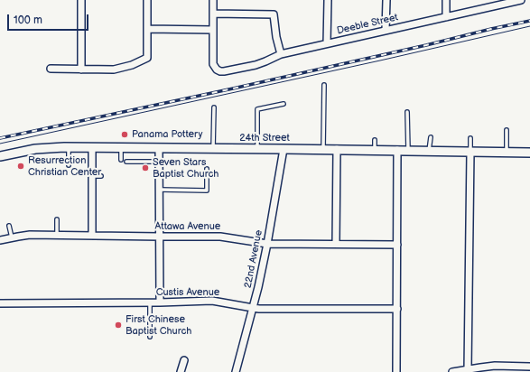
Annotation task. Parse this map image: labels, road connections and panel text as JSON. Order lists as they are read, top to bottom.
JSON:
{
  "streets": {
    "street": [
      "Deeble Street",
      "24th Street",
      "Attawa Avenue",
      "22nd Avenue",
      "Custis Avenue"
    ]
  },
  "crossings": [
    ["24th Street", "22nd Avenue"],
    ["Attawa Avenue", "22nd Avenue"],
    ["22nd Avenue", "Custis Avenue"]
  ],
  "places": [
    "Panama Pottery",
    "Resurrection Christian Center",
    "Seven Stars Baptist Church",
    "First Chinese Baptist Church"
  ],
  "scale_bar": "100 m"
}
